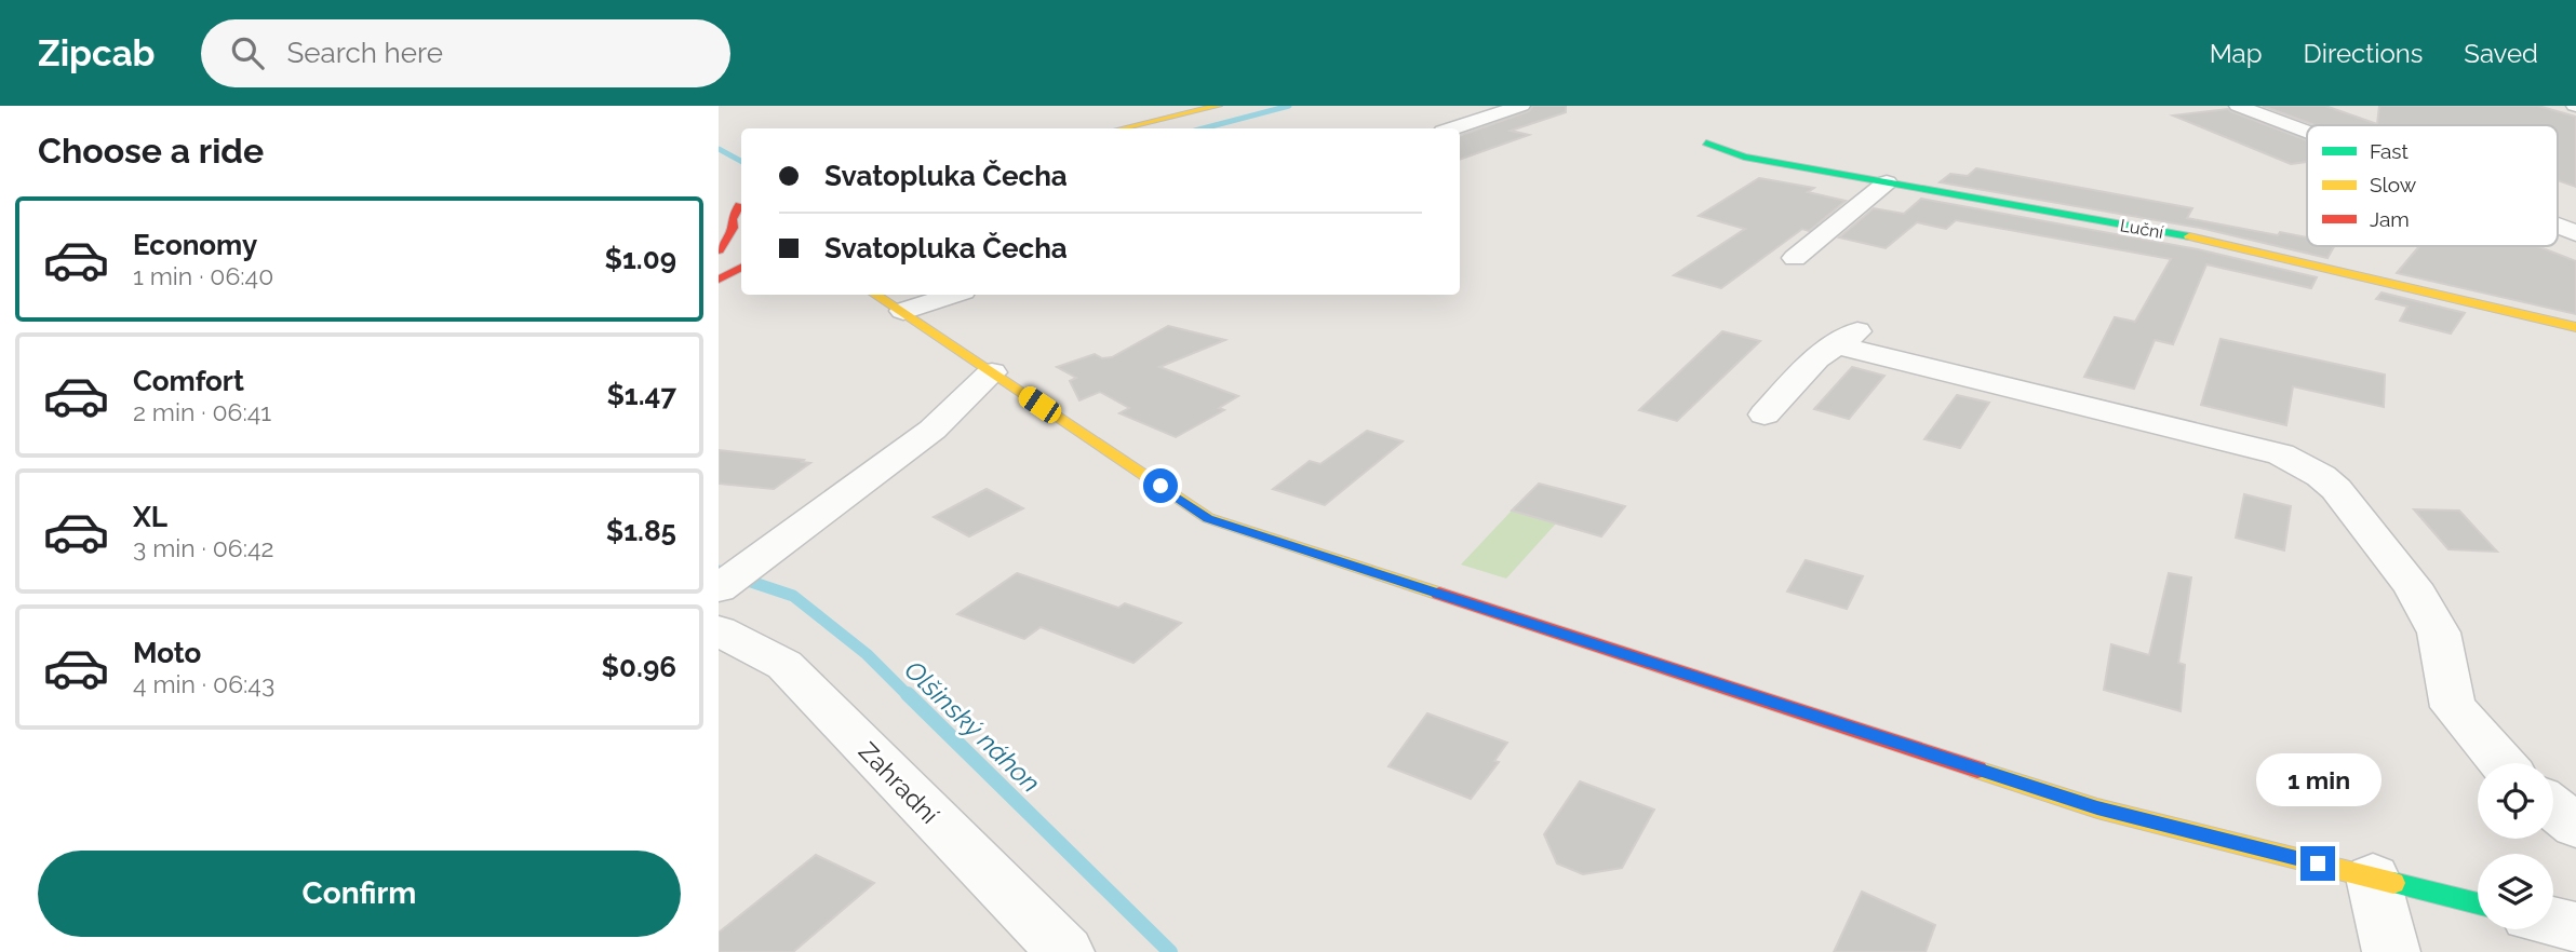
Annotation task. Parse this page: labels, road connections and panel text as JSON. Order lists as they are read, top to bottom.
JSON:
{
  "streets": {
    "street": ["Luční", "Zahradní"]
  },
  "water": ["Olšinský náhon"],
  "legend": ["Fast", "Slow", "Jam"],
  "page": {
    "header": "Zipcab",
    "search": "Search here",
    "nav": ["Map", "Directions", "Saved"],
    "heading": "Choose a ride",
    "banner": ["Svatopluka Čecha", "Svatopluka Čecha"],
    "list": [
      {
        "name": "Economy",
        "note": "1 min · 06:40",
        "value": "$1.09"
      },
      {
        "name": "Comfort",
        "note": "2 min · 06:41",
        "value": "$1.47"
      },
      {
        "name": "XL",
        "note": "3 min · 06:42",
        "value": "$1.85"
      },
      {
        "name": "Moto",
        "note": "4 min · 06:43",
        "value": "$0.96"
      }
    ],
    "bubble": "1 min",
    "buttons": "Confirm"
  }
}
